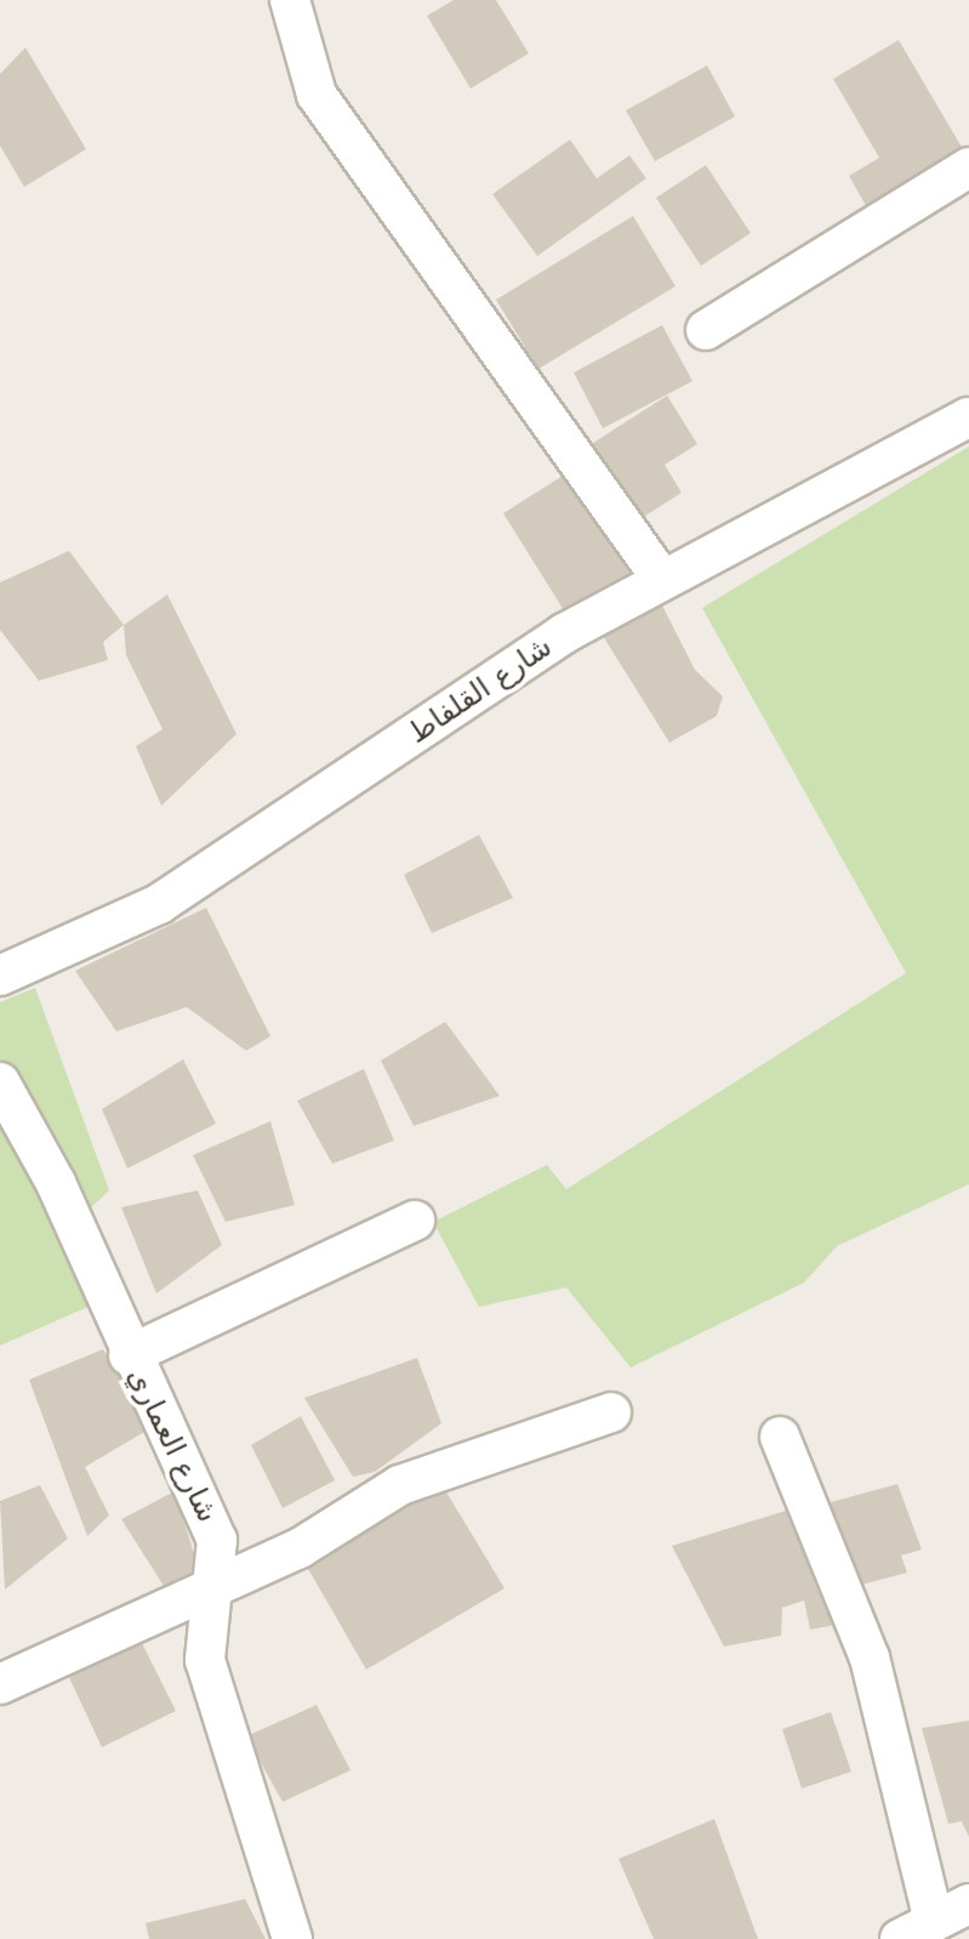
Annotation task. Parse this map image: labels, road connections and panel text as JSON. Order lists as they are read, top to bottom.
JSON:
{
  "streets": {
    "street": ["شارع القلفاط", "شارع العماري"]
  }
}
